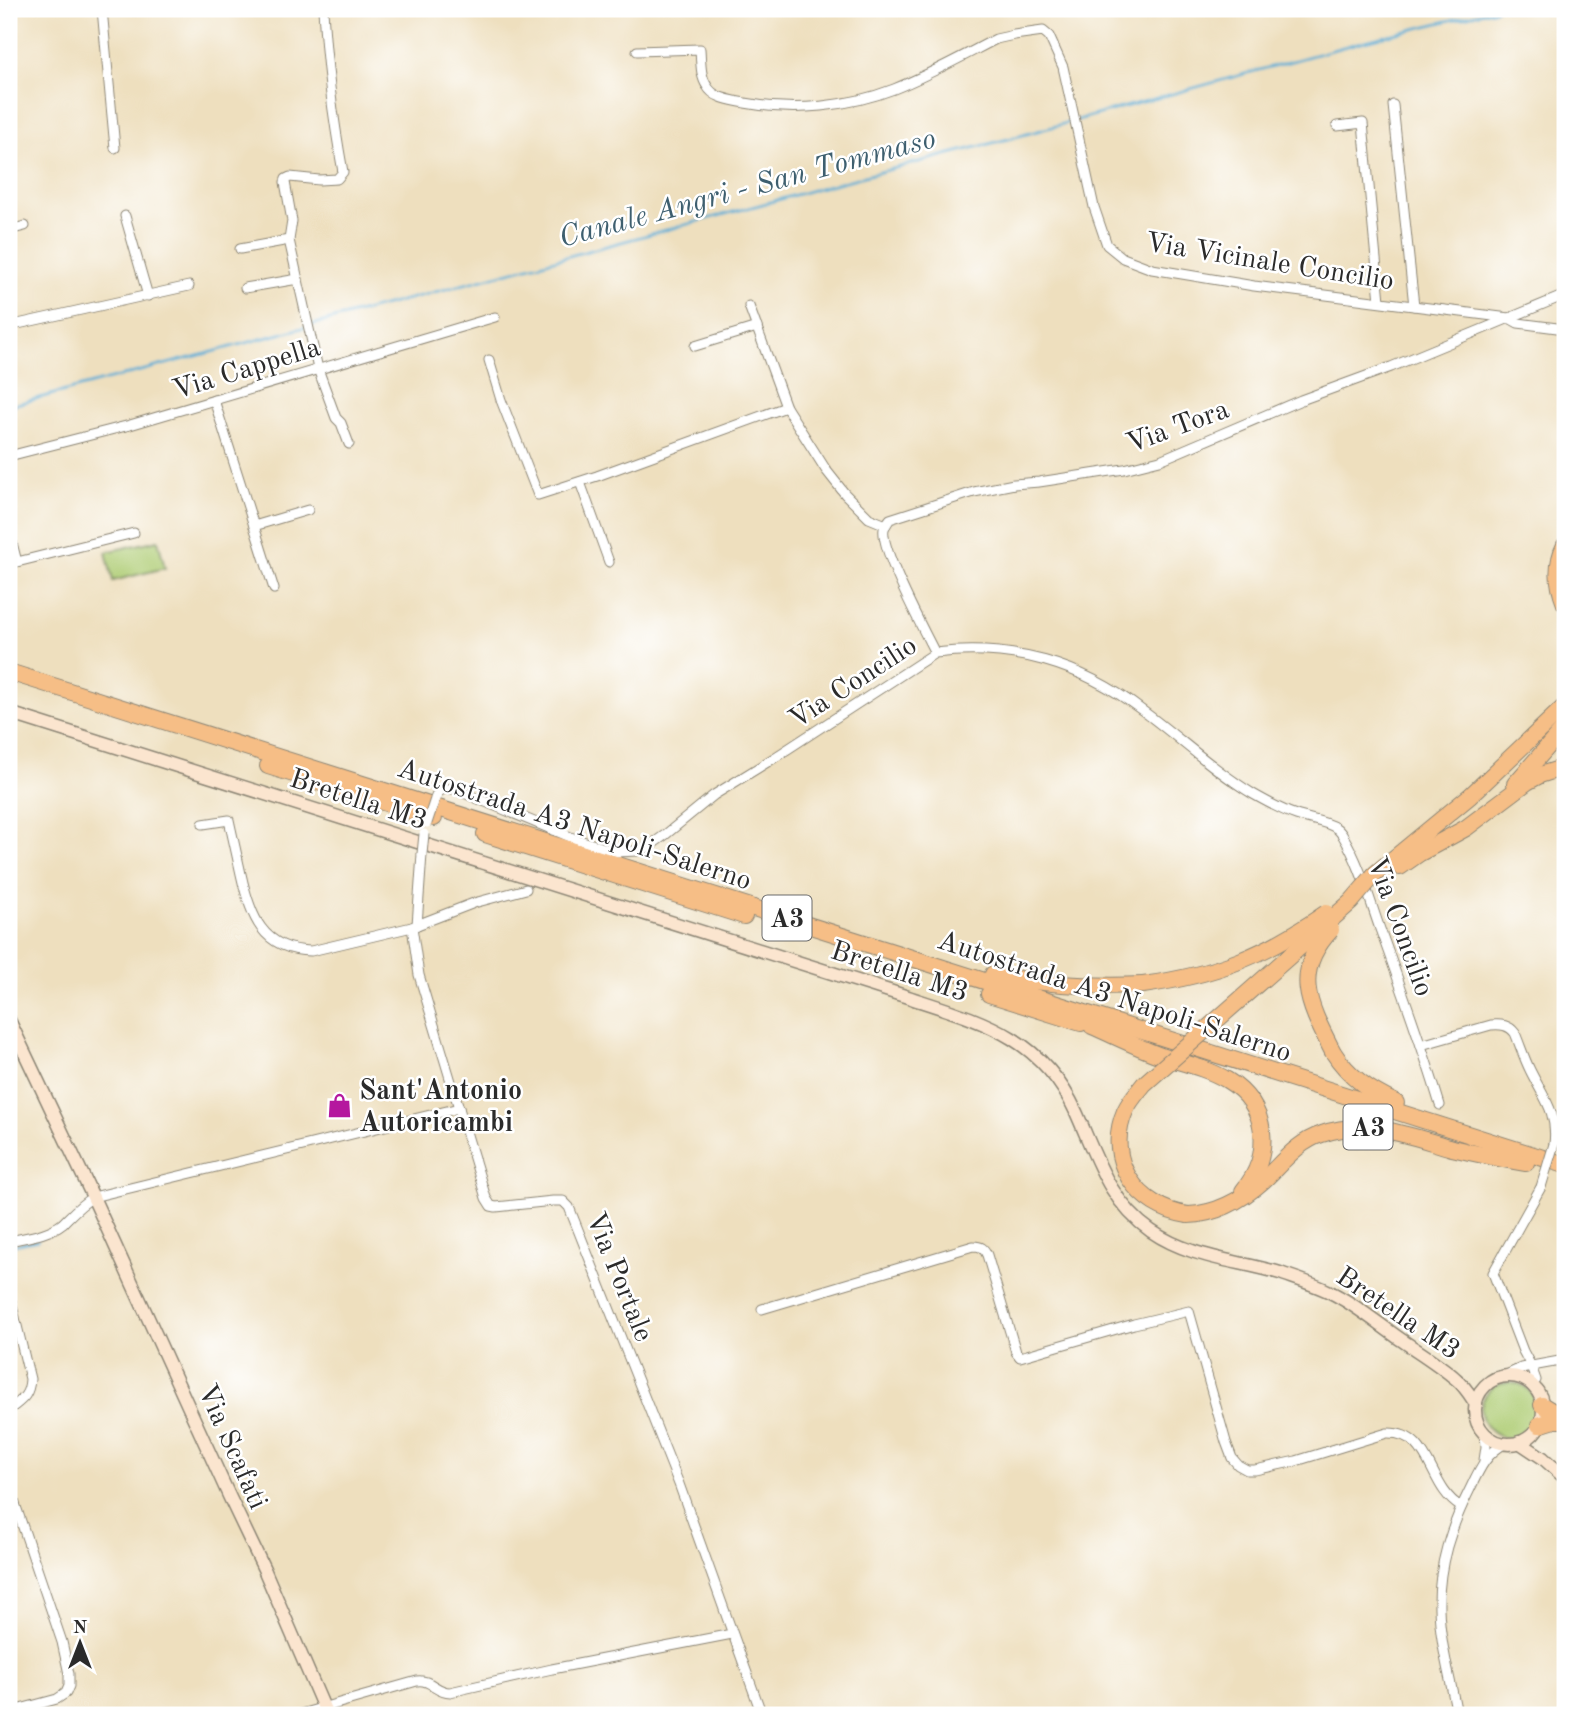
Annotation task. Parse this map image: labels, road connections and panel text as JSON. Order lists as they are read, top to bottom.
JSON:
{
  "streets": {
    "highway": ["Autostrada A3 Napoli-Salerno", "A3"],
    "street": [
      "Via Vicinale Concilio",
      "Via Cappella",
      "Via Tora",
      "Via Concilio",
      "Bretella M3",
      "Via Portale",
      "Via Scafati"
    ]
  },
  "crossings": [
    ["Via Vicinale Concilio", "Via Tora"],
    ["Via Concilio", "Via Portale"],
    ["Autostrada A3 Napoli-Salerno", "A3"]
  ],
  "water": ["Canale Angri - San Tommaso"],
  "places": {
    "shop": ["Sant'Antonio Autoricambi"]
  },
  "north": "top"
}
